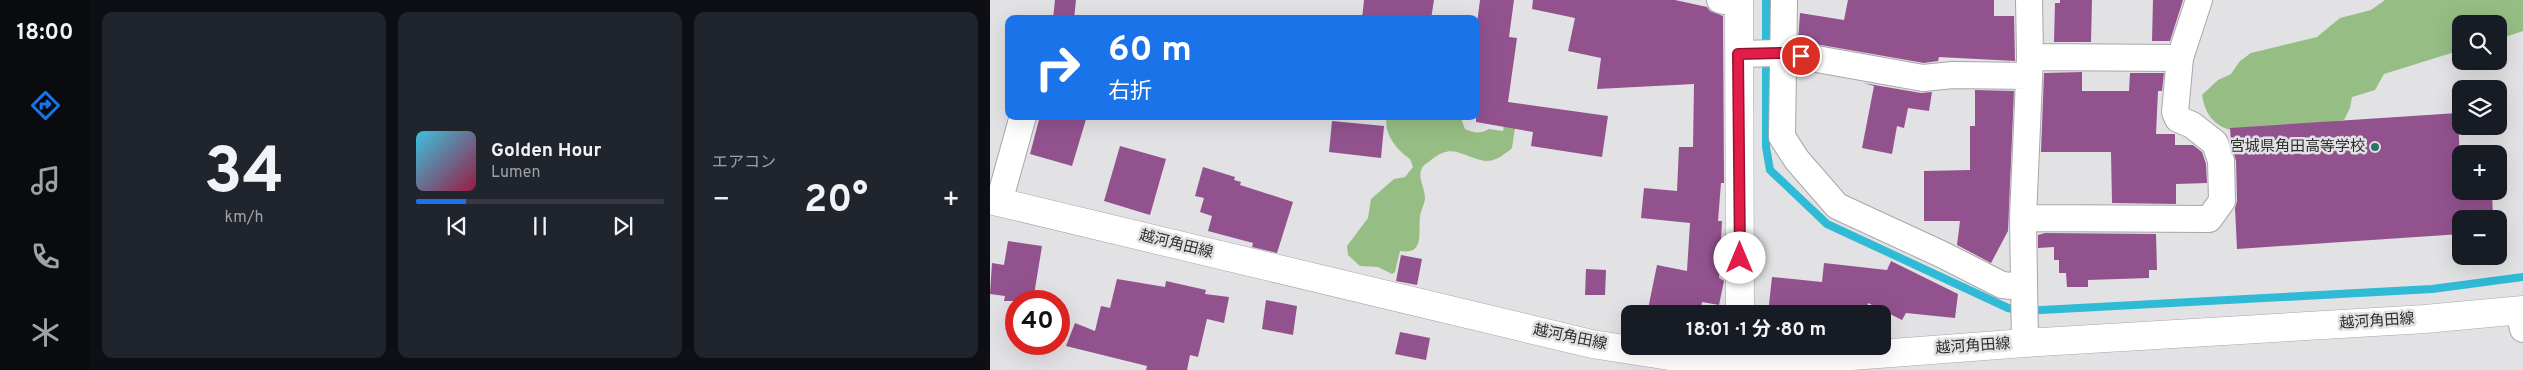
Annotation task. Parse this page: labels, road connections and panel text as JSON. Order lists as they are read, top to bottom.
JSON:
{
  "streets": {
    "main road": ["越河角田線"]
  },
  "places": ["宮城県角田高等学校"],
  "page": {
    "tabs": "18:00",
    "tile": [
      ["34", "km/h"],
      "エアコン"
    ],
    "map_buttons": ["+", "−"],
    "turn": ["60 m", "右折"],
    "song": ["Golden Hour", "Lumen"],
    "heat": ["−", "20°", "+"],
    "limit": "40",
    "trip": "18:01 · 1 分 · 80 m"
  }
}
